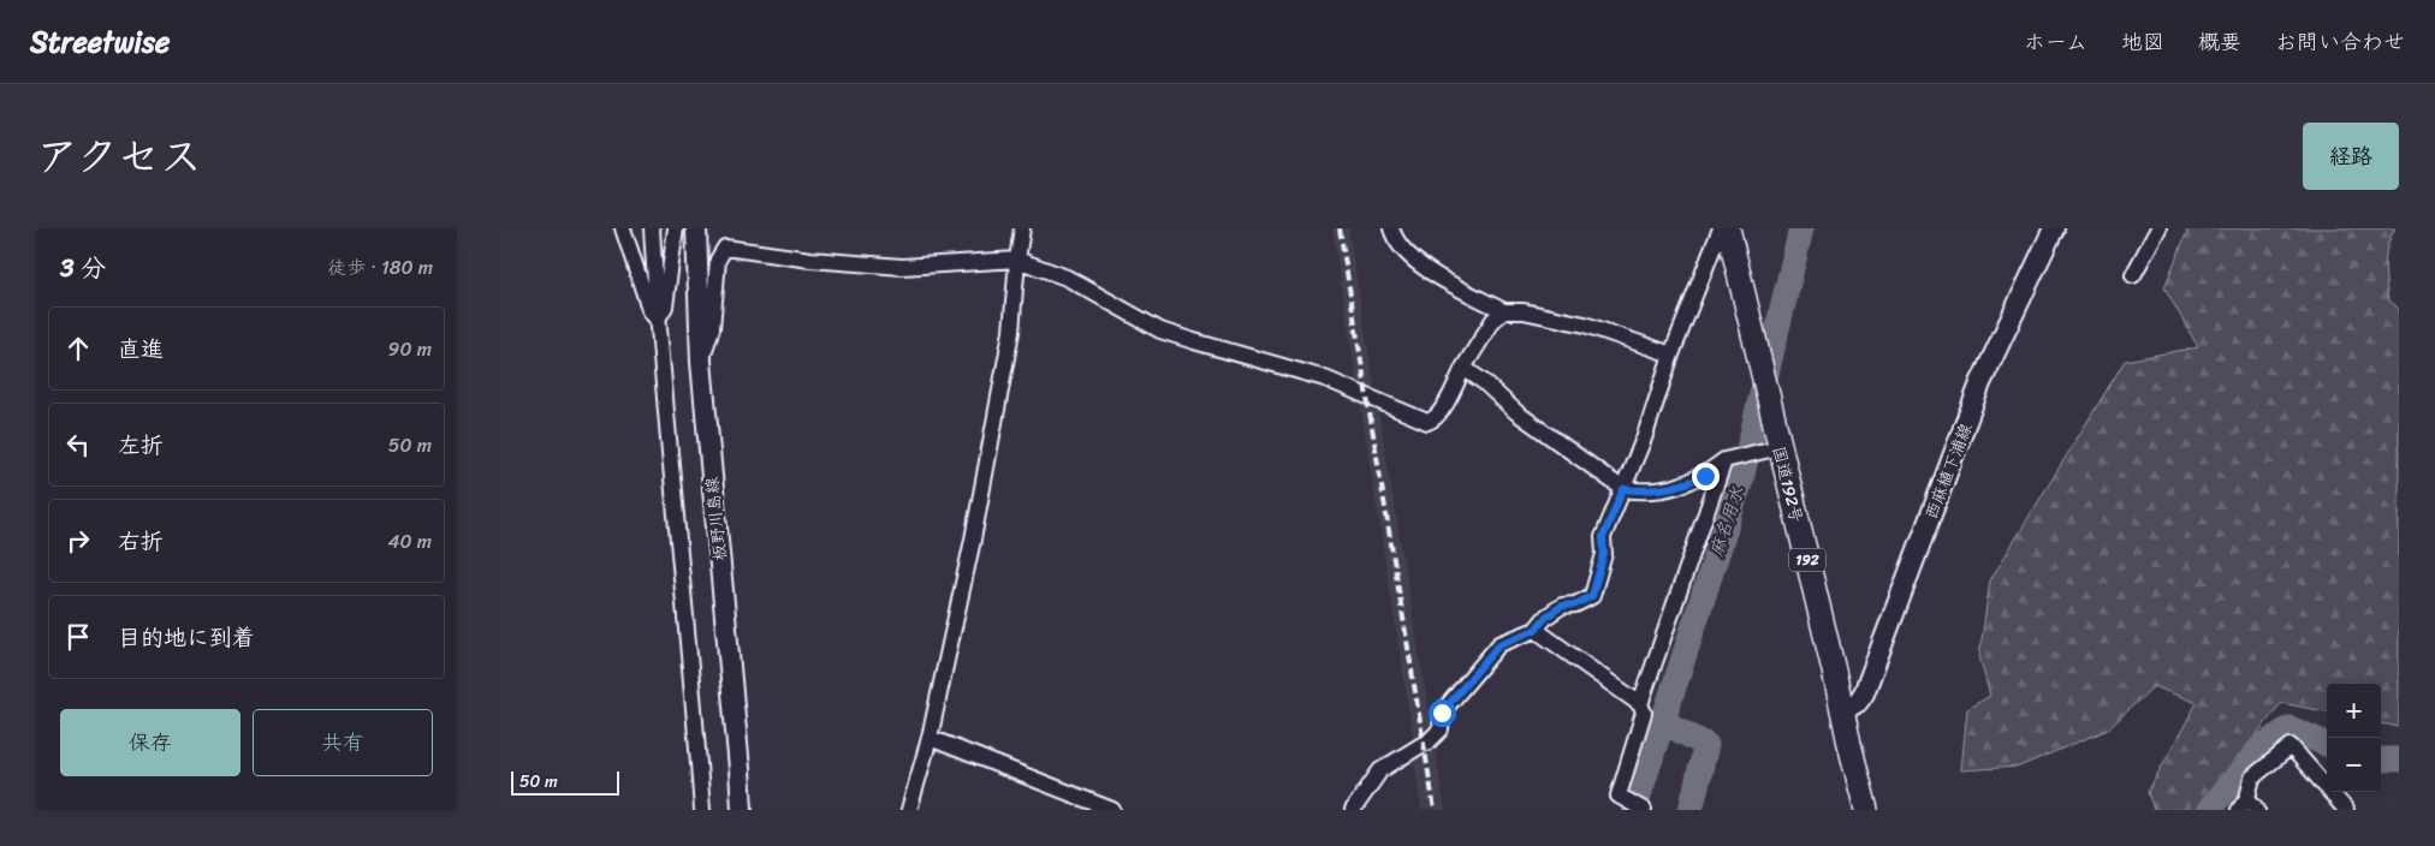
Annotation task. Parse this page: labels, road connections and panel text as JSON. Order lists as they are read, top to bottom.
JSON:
{
  "streets": {
    "highway": ["国道192号", "192"],
    "main road": ["西麻植下浦線", "板野川島線"]
  },
  "crossings": [
    ["西麻植下浦線", "国道192号"]
  ],
  "water": ["麻名用水"],
  "scale_bar": "50 m",
  "page": {
    "header": "Streetwise",
    "nav": [
      "ホーム",
      "地図",
      "概要",
      "お問い合わせ"
    ],
    "title": "アクセス",
    "buttons": [
      "経路",
      ["保存", "共有"]
    ],
    "heading": ["3 分", "徒歩 · 180 m"],
    "list": [
      ["直進", "90 m"],
      ["左折", "50 m"],
      ["右折", "40 m"],
      "目的地に到着"
    ],
    "map_buttons": ["+", "−"],
    "scale": "50 m"
  }
}
